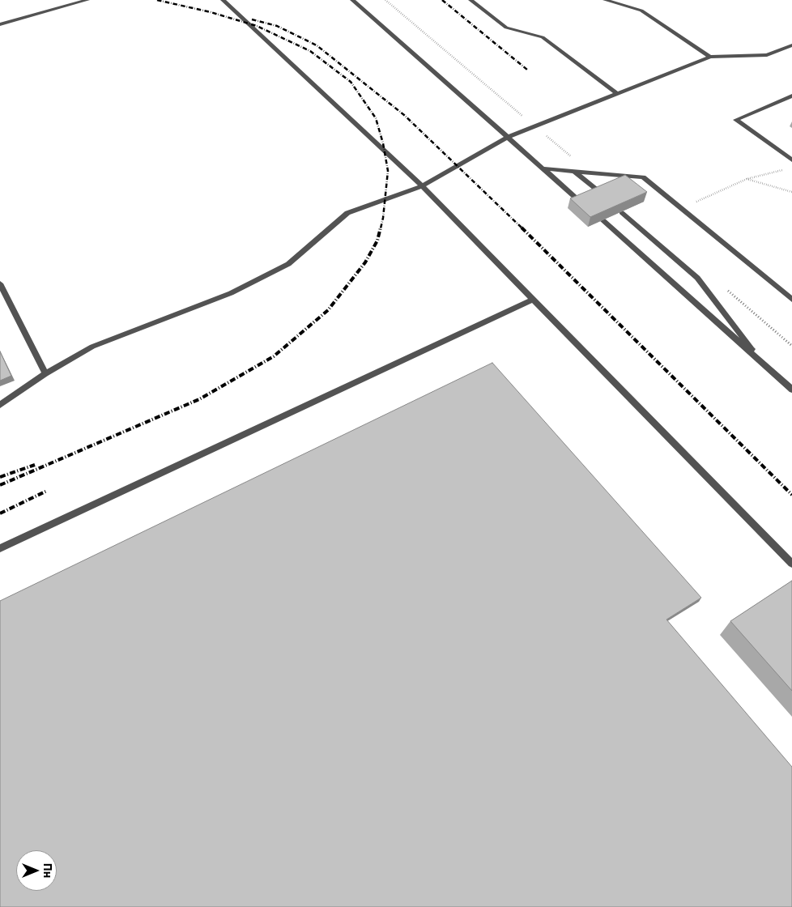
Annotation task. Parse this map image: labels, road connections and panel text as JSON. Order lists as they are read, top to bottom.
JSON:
{
  "north": "right"
}
